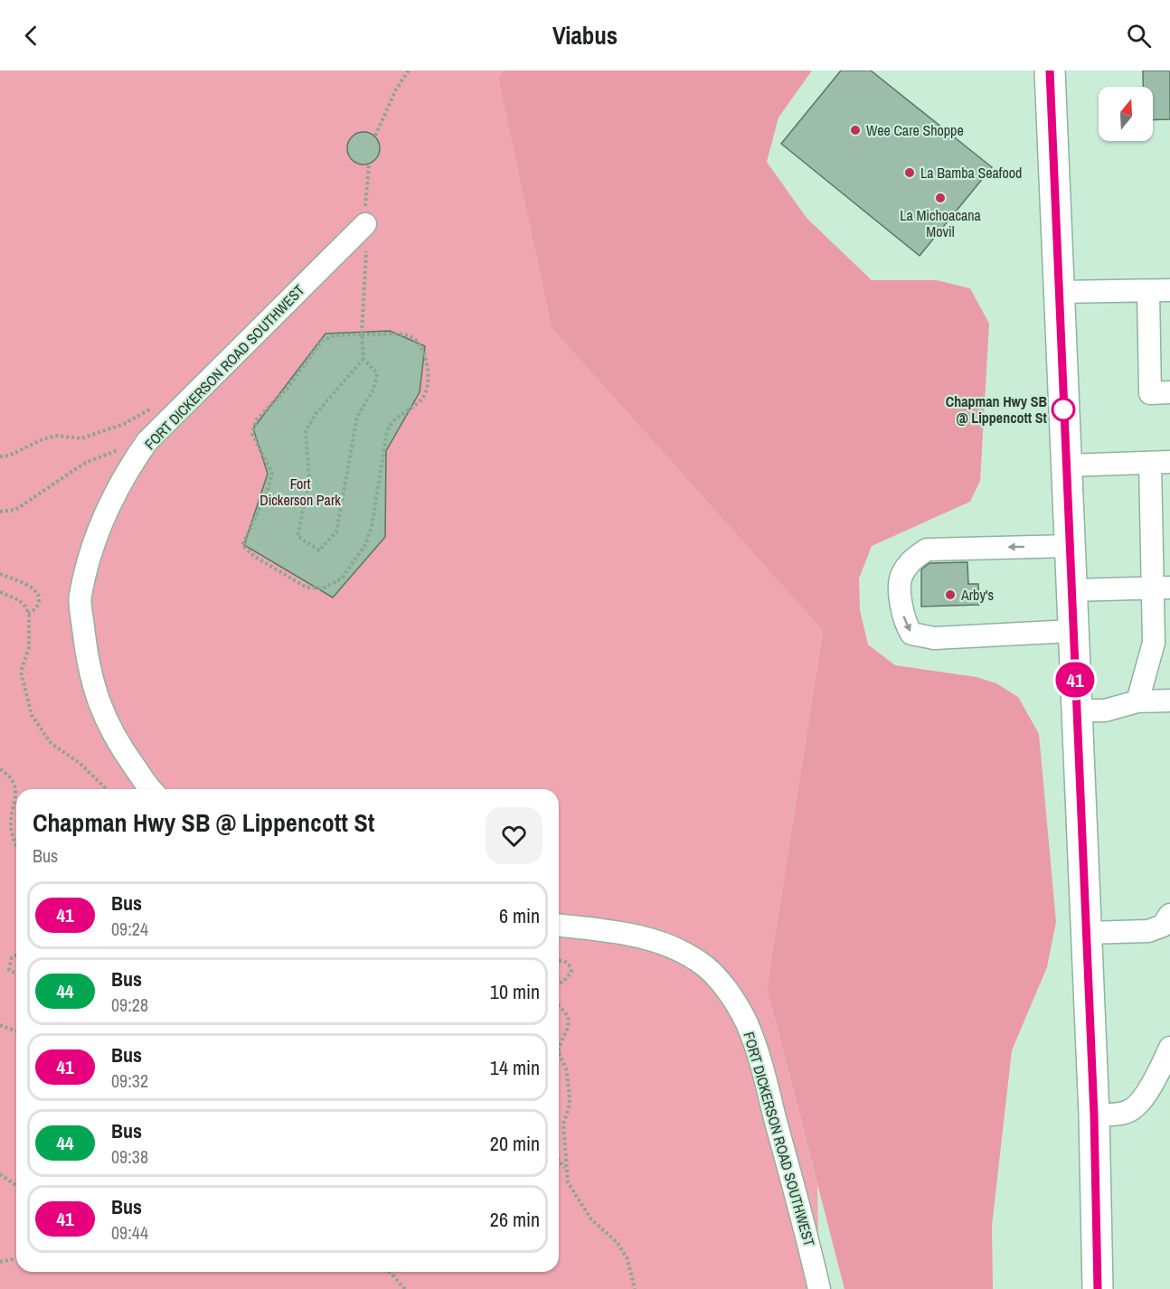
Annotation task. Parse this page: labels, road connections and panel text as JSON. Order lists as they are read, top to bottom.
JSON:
{
  "streets": {
    "street": ["FORT DICKERSON ROAD SOUTHWEST"]
  },
  "parks": ["Fort Dickerson Park"],
  "places": [
    "Wee Care Shoppe",
    "La Bamba Seafood",
    "La Michoacana Movil",
    "Chapman Hwy SB @ Lippencott St",
    "Arby's"
  ],
  "lines": ["bus line 41"],
  "north": "top",
  "page": {
    "header": "Viabus",
    "on_map": "41",
    "heading": ["Chapman Hwy SB @ Lippencott St", "Bus"],
    "list": [
      {
        "mark": "41",
        "name": "Bus",
        "note": "09:24",
        "value": "6 min"
      },
      {
        "mark": "44",
        "name": "Bus",
        "note": "09:28",
        "value": "10 min"
      },
      {
        "mark": "41",
        "name": "Bus",
        "note": "09:32",
        "value": "14 min"
      },
      {
        "mark": "44",
        "name": "Bus",
        "note": "09:38",
        "value": "20 min"
      },
      {
        "mark": "41",
        "name": "Bus",
        "note": "09:44",
        "value": "26 min"
      }
    ]
  }
}
